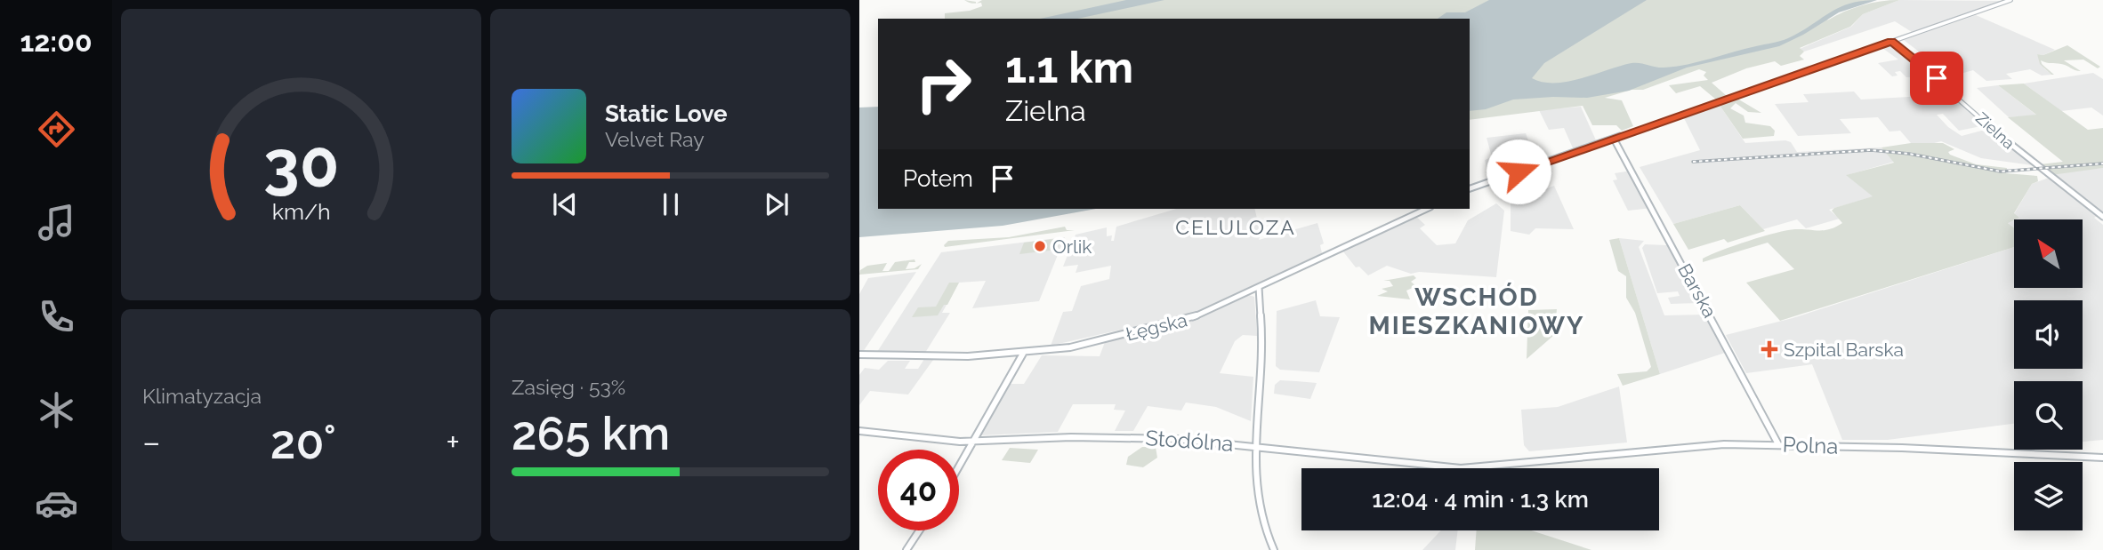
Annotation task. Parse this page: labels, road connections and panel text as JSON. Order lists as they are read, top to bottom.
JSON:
{
  "streets": {
    "street": [
      "Zielna",
      "Barska",
      "Łęgska",
      "Stodólna",
      "Polna"
    ]
  },
  "crossings": [
    ["Barska", "Polna"],
    ["Stodólna", "Polna"]
  ],
  "districts": ["CELULOZA", "WSCHÓD MIESZKANIOWY"],
  "places": {
    "other": ["Orlik"],
    "health": ["Szpital Barska"]
  },
  "north": "top left",
  "page": {
    "tabs": "12:00",
    "turn": ["1.1 km", "Zielna"],
    "song": ["Static Love", "Velvet Ray"],
    "then": "Potem",
    "tile": [
      "Klimatyzacja",
      ["Zasięg · 53%", "265 km"]
    ],
    "heat": ["−", "20°", "+"],
    "limit": "40",
    "trip": "12:04 · 4 min · 1.3 km",
    "gauge": ["30", "km/h"]
  }
}
